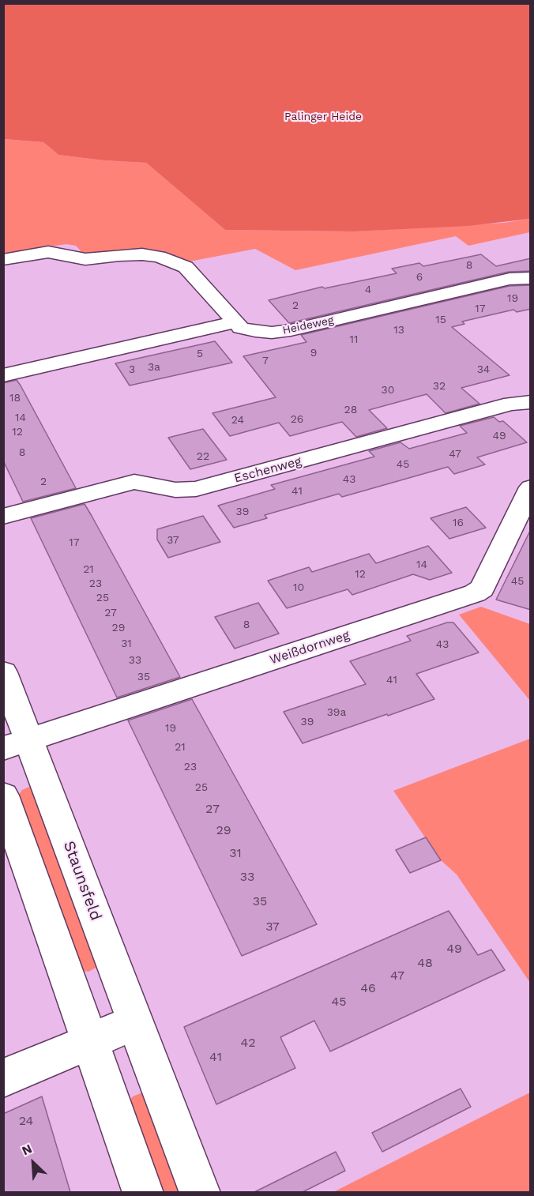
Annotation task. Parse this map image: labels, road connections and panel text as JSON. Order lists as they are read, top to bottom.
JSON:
{
  "streets": {
    "street": [
      "Heideweg",
      "Eschenweg",
      "Weißdornweg",
      "Staunsfeld"
    ]
  },
  "crossings": [
    ["Weißdornweg", "Staunsfeld"]
  ],
  "parks": ["Palinger Heide"],
  "house_numbers": [
    "8",
    "6",
    "4",
    "19",
    "2",
    "17",
    "15",
    "13",
    "11",
    "9",
    "5",
    "7",
    "3a",
    "3",
    "34",
    "32",
    "30",
    "18",
    "28",
    "14",
    "26",
    "24",
    "12",
    "49",
    "8",
    "47",
    "22",
    "45",
    "43",
    "2",
    "41",
    "39",
    "16",
    "37",
    "17",
    "14",
    "21",
    "12",
    "45",
    "23",
    "10",
    "25",
    "27",
    "8",
    "29",
    "31",
    "43",
    "33",
    "35",
    "41",
    "39a",
    "39",
    "19",
    "21",
    "23",
    "25",
    "27",
    "29",
    "31",
    "33",
    "35",
    "37",
    "49",
    "48",
    "47",
    "46",
    "45",
    "42",
    "41",
    "24"
  ],
  "north": "top left"
}
